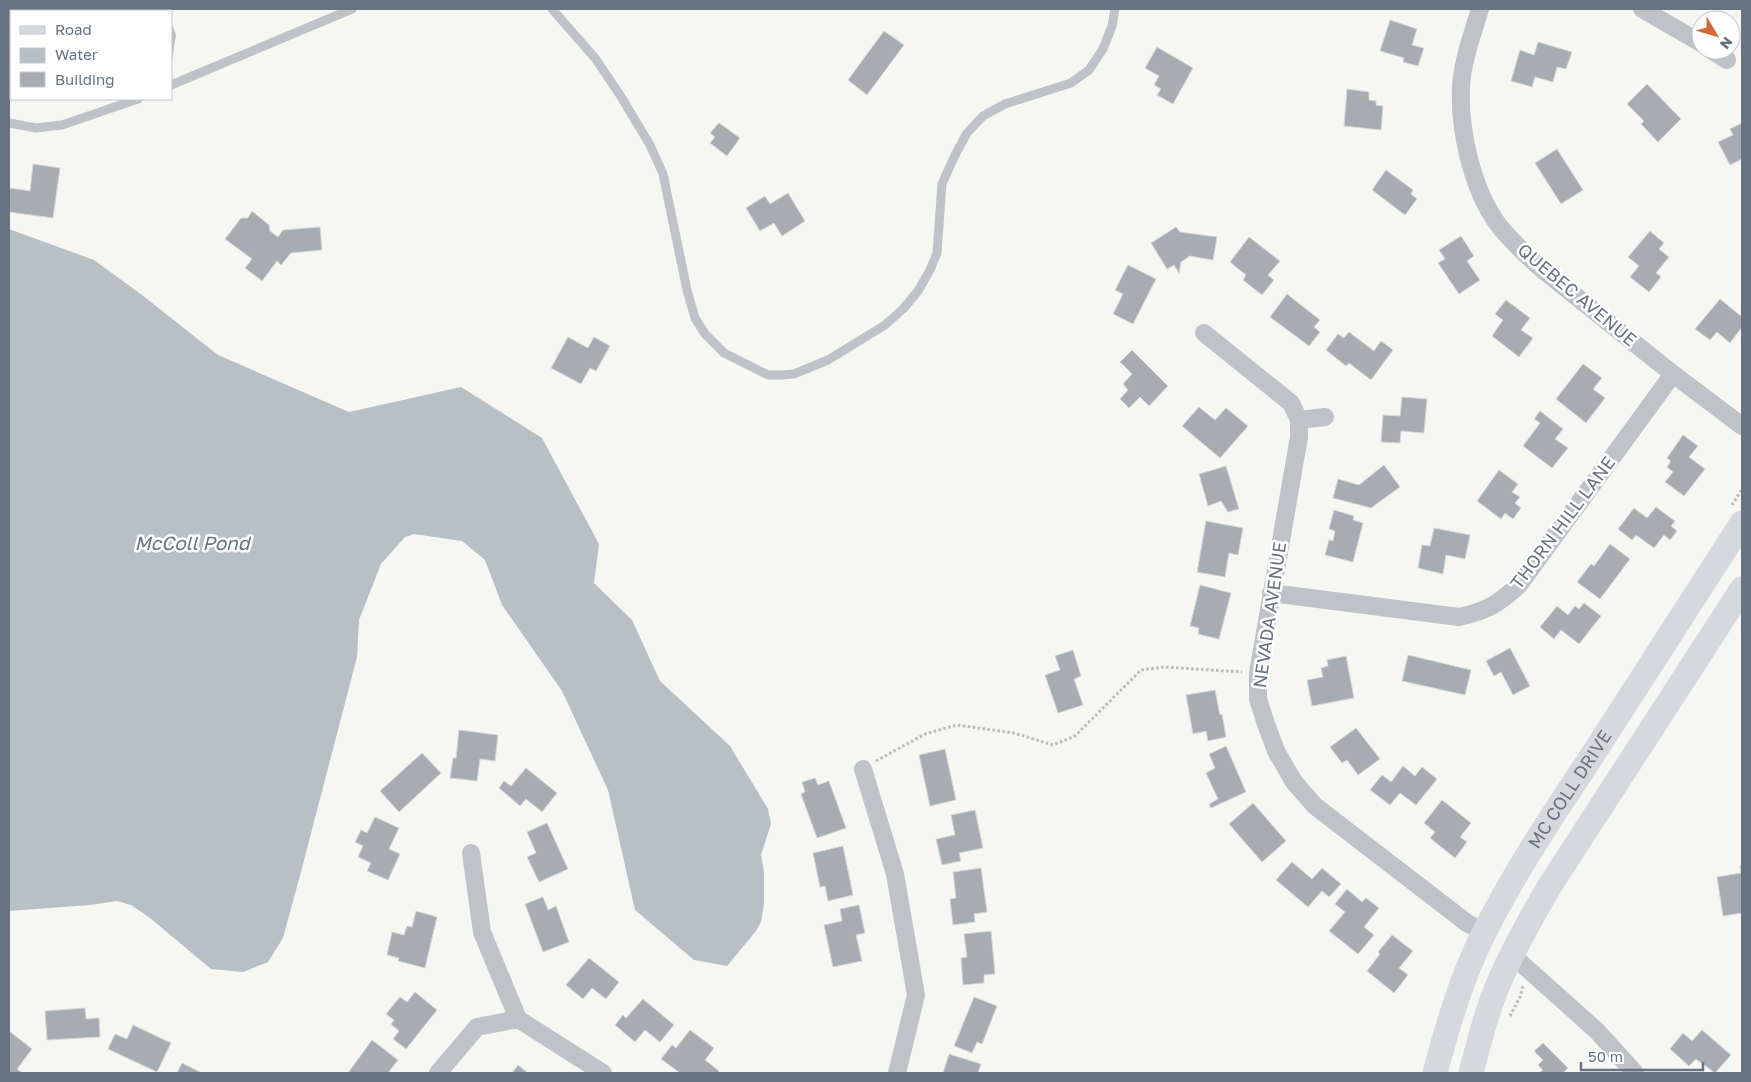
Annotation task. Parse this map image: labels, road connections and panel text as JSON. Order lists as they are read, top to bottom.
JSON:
{
  "streets": {
    "main road": ["MC COLL DRIVE"],
    "street": ["QUEBEC AVENUE", "THORN HILL LANE", "NEVADA AVENUE"]
  },
  "crossings": [
    ["QUEBEC AVENUE", "THORN HILL LANE"],
    ["THORN HILL LANE", "NEVADA AVENUE"],
    ["NEVADA AVENUE", "MC COLL DRIVE"]
  ],
  "water": ["McColl Pond"],
  "legend": ["Road", "Water", "Building"],
  "scale_bar": "50 m",
  "north": "bottom right"
}
